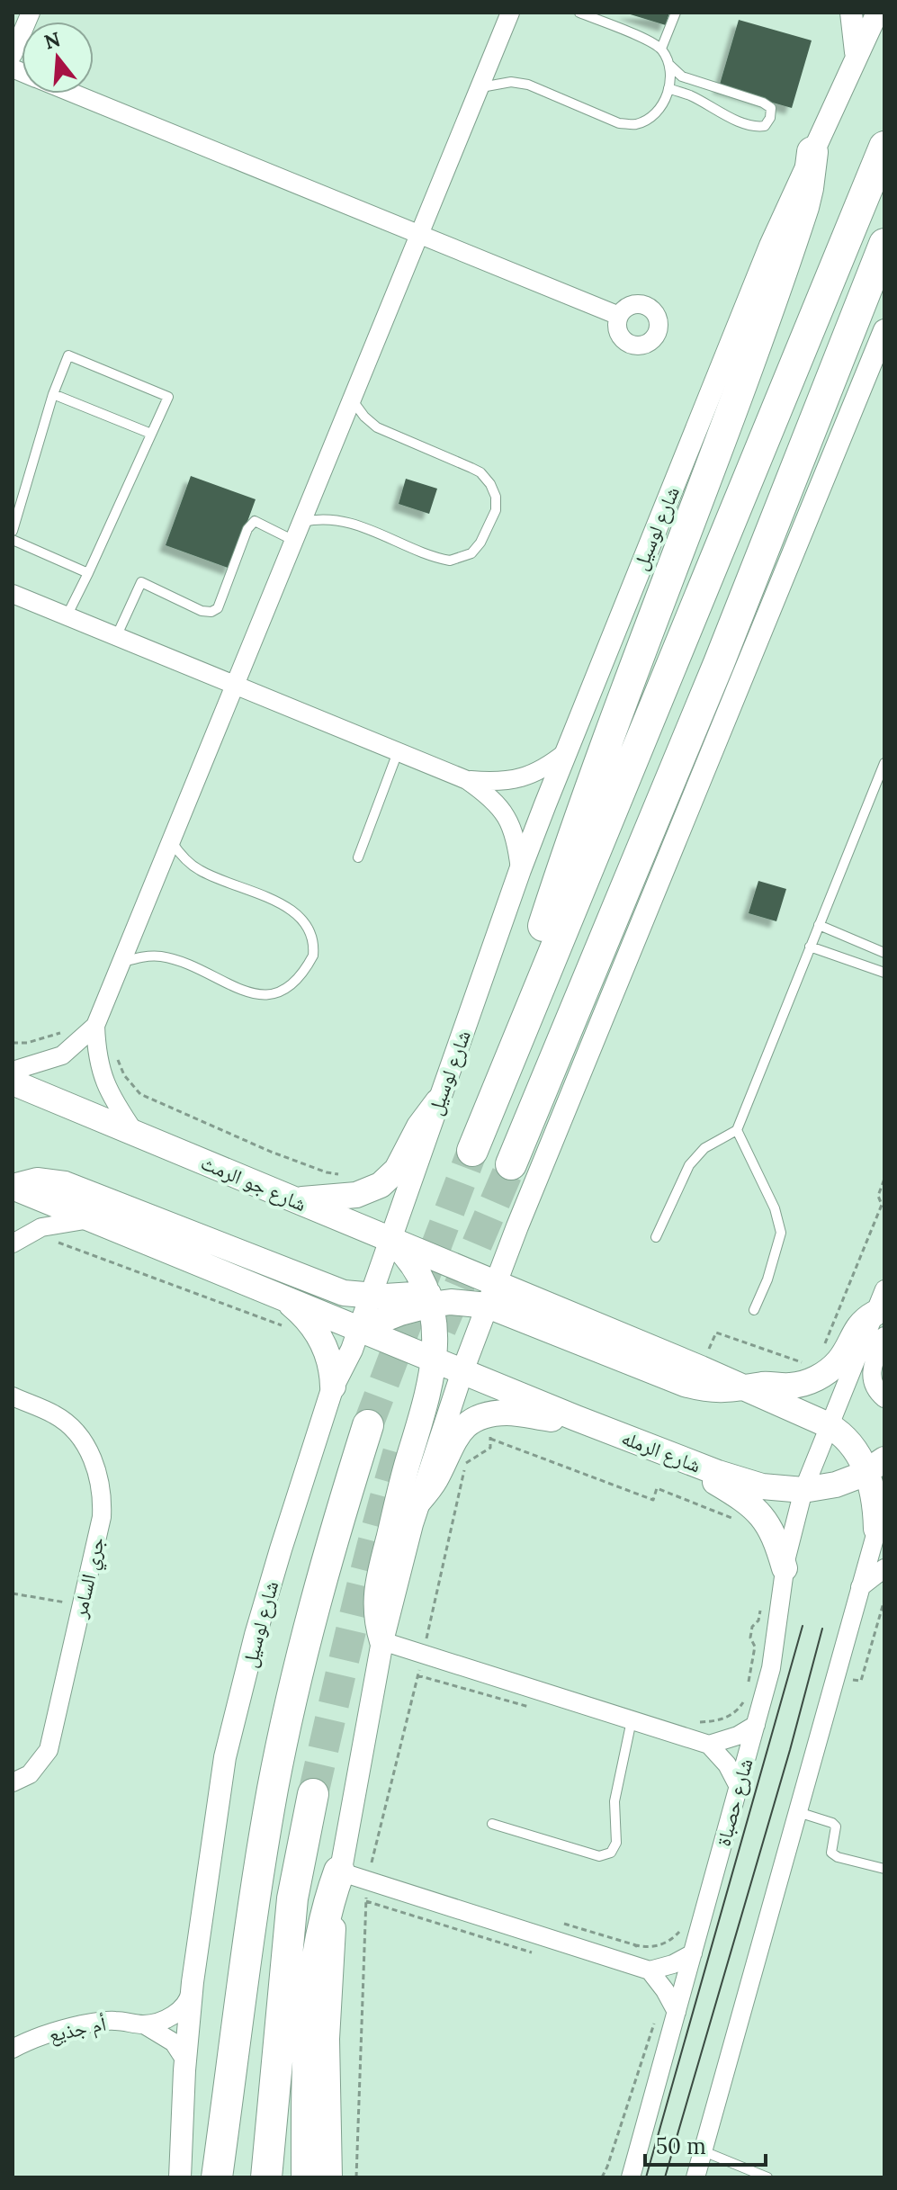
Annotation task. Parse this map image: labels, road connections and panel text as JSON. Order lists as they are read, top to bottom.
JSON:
{
  "streets": {
    "main road": ["شارع جو الرمث", "شارع الرمله"],
    "street": [
      "شارع لوسيل",
      "جري السامر",
      "شارع حصباة",
      "أم جذيع"
    ]
  },
  "crossings": [
    ["شارع لوسيل", "شارع جو الرمث"],
    ["شارع لوسيل", "أم جذيع"],
    ["شارع الرمله", "شارع حصباة"]
  ],
  "scale_bar": "50 m",
  "north": "top"
}
